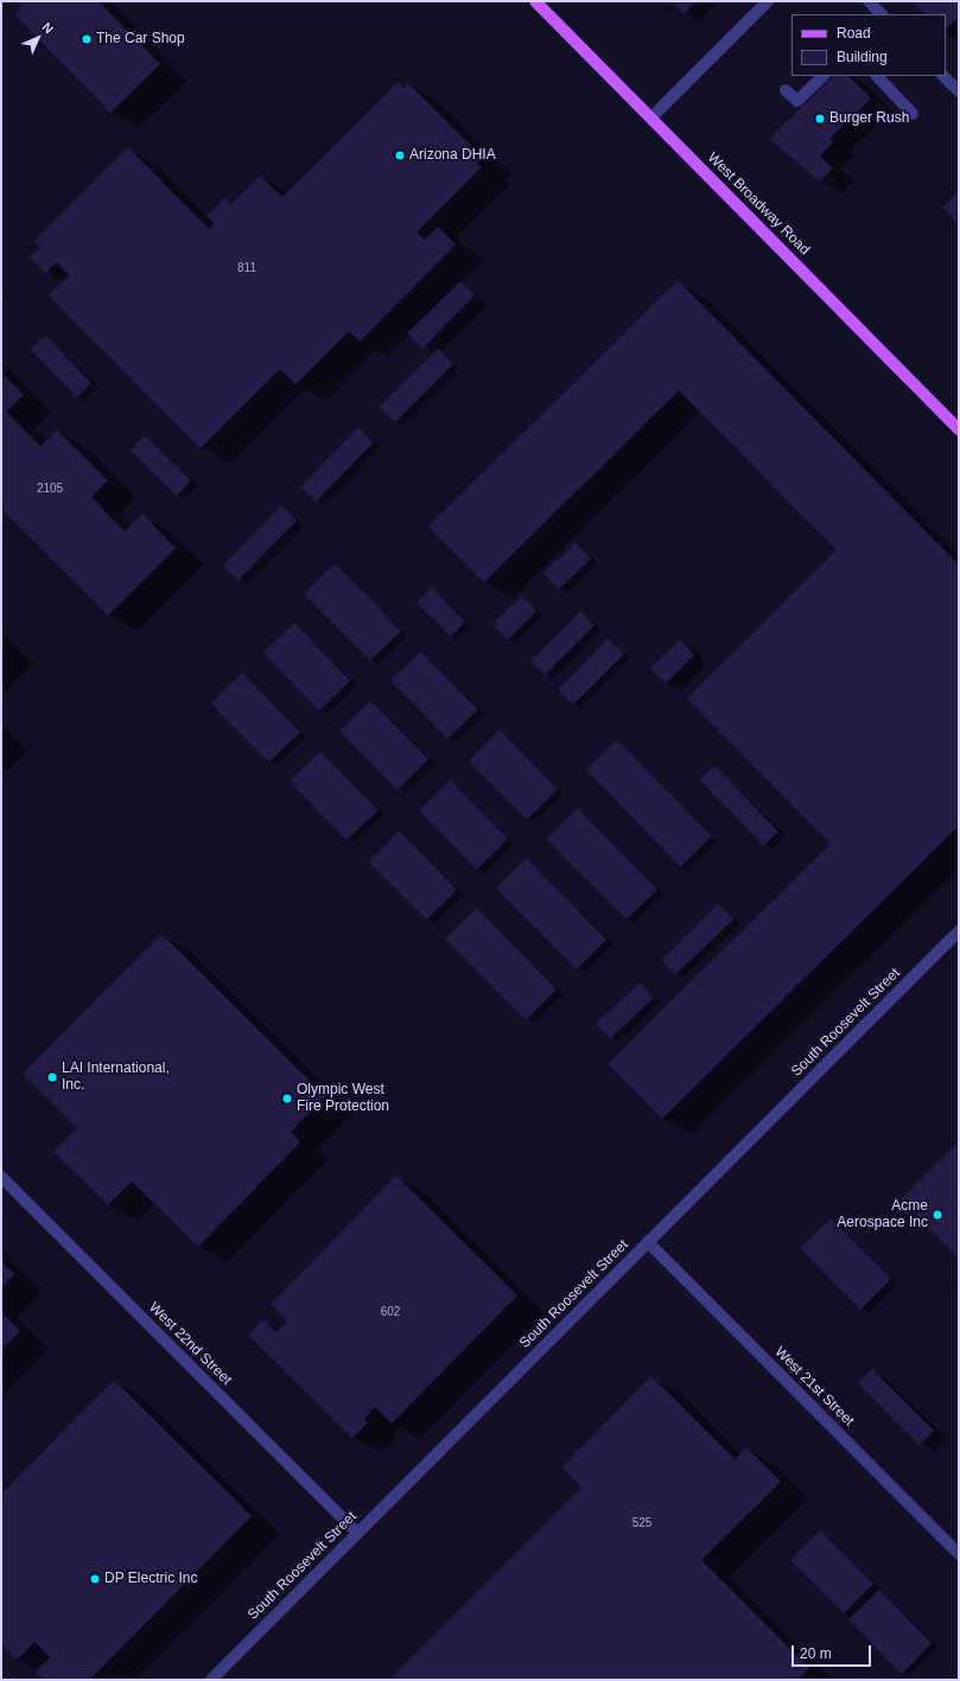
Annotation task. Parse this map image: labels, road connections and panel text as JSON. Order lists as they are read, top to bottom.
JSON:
{
  "streets": {
    "main road": ["West Broadway Road"],
    "street": ["South Roosevelt Street", "West 22nd Street", "West 21st Street"]
  },
  "crossings": [
    ["South Roosevelt Street", "West 22nd Street"],
    ["South Roosevelt Street", "West 21st Street"]
  ],
  "places": [
    "The Car Shop",
    "Burger Rush",
    "Arizona DHIA",
    "LAI International, Inc.",
    "Olympic West Fire Protection",
    "Acme Aerospace Inc",
    "DP Electric Inc"
  ],
  "house_numbers": [
    "811",
    "2105",
    "602",
    "525"
  ],
  "legend": ["Road", "Building"],
  "scale_bar": "20 m",
  "north": "top right"
}
